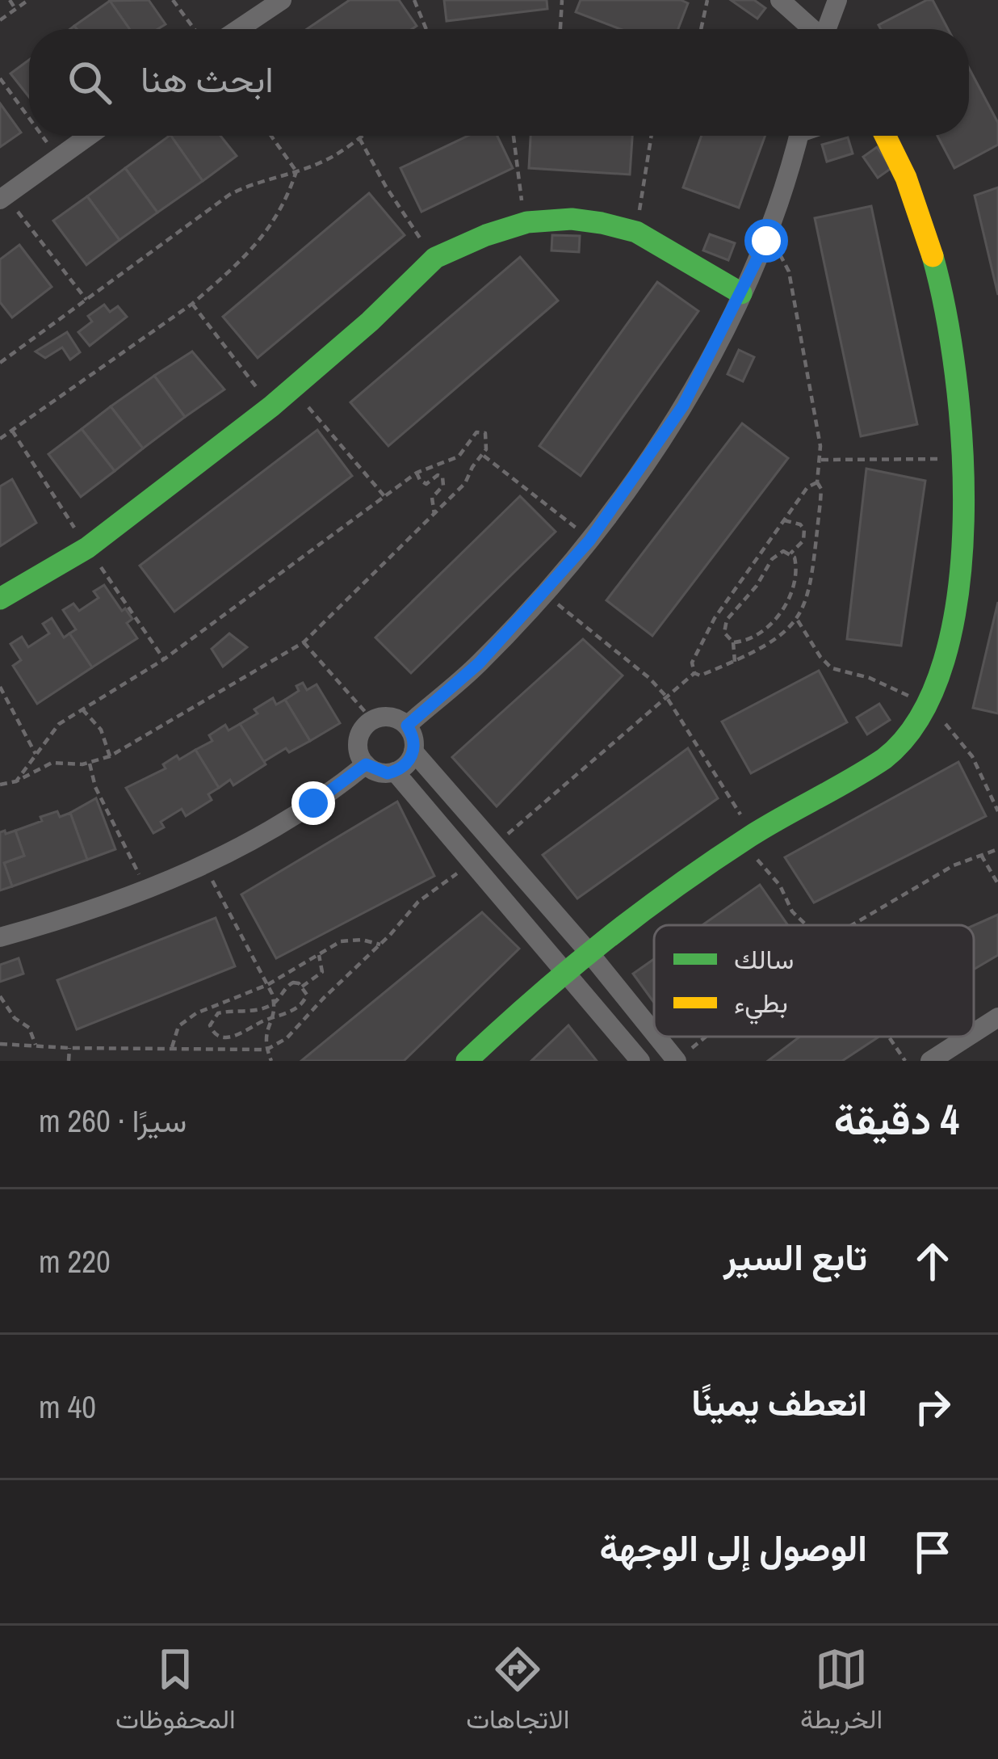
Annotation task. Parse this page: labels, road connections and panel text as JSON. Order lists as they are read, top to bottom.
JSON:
{
  "legend": ["سالك", "بطيء"],
  "page": {
    "search": "ابحث هنا",
    "heading": ["4 دقيقة", "سيرًا · 260 m"],
    "list": [
      ["تابع السير", "220 m"],
      ["انعطف يمينًا", "40 m"],
      "الوصول إلى الوجهة"
    ],
    "nav": ["الخريطة", "الاتجاهات", "المحفوظات"]
  }
}
